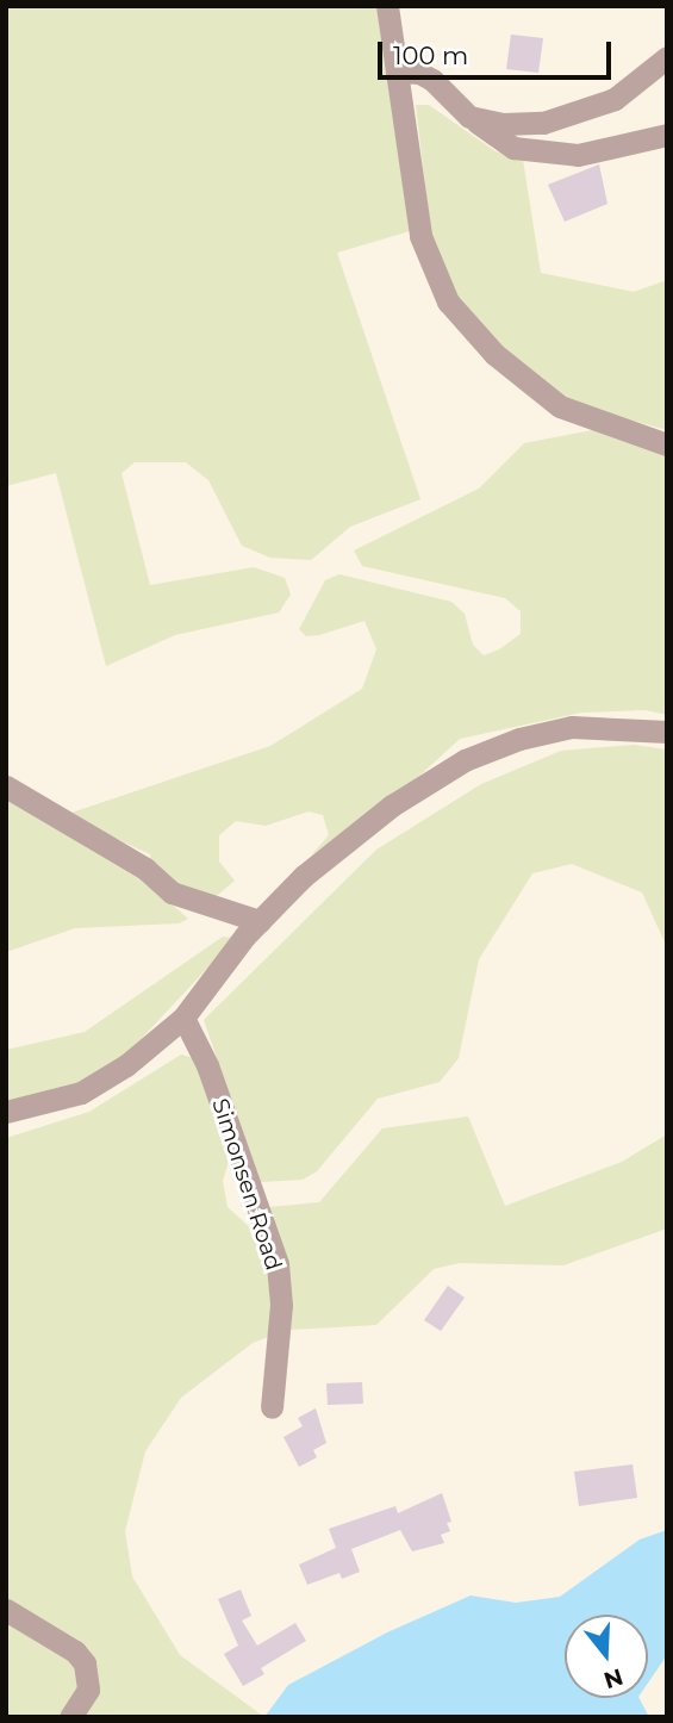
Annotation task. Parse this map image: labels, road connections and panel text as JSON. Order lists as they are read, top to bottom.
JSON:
{
  "streets": {
    "street": ["Simonsen Road"]
  },
  "scale_bar": "100 m",
  "north": "bottom"
}
